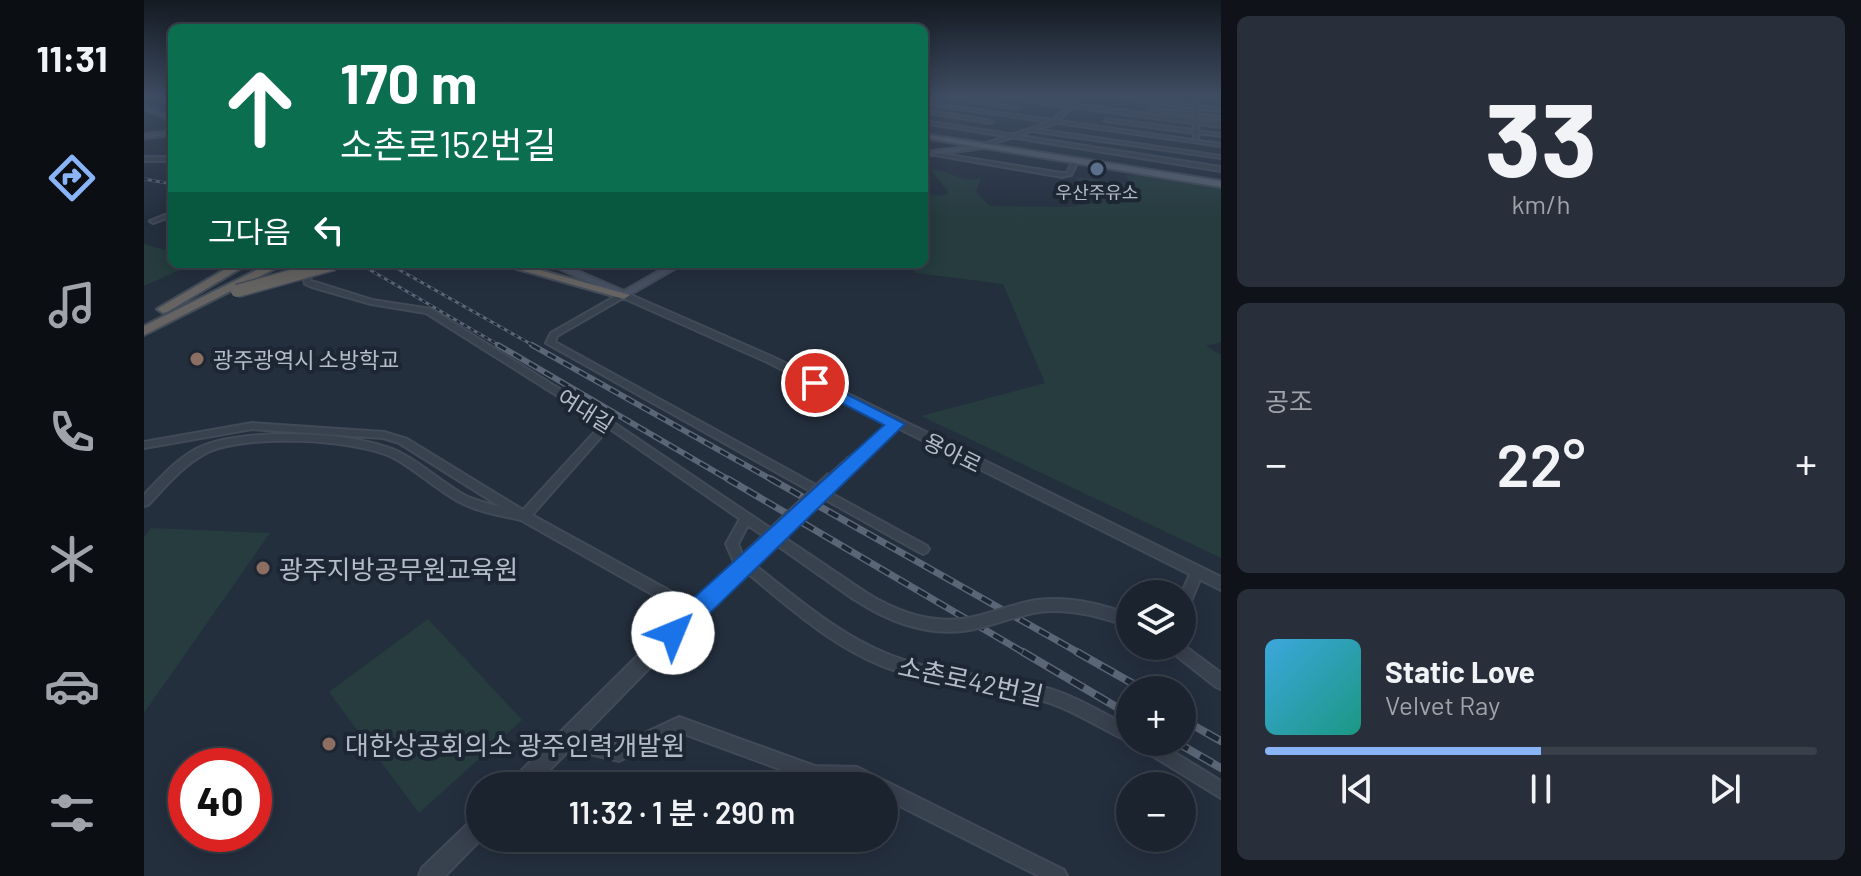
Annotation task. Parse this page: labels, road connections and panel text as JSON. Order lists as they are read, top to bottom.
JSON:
{
  "streets": {
    "main road": ["용아로"],
    "street": ["여대길", "소촌로42번길"]
  },
  "crossings": [
    ["여대길", "소촌로42번길"]
  ],
  "places": [
    "우산주유소",
    "광주광역시 소방학교",
    "광주지방공무원교육원",
    "대한상공회의소 광주인력개발원"
  ],
  "page": {
    "tabs": "11:31",
    "tile": [
      ["33", "km/h"],
      "공조"
    ],
    "turn": ["170 m", "소촌로152번길"],
    "then": "그다음",
    "heat": ["−", "22°", "+"],
    "map_buttons": ["+", "−"],
    "song": ["Static Love", "Velvet Ray"],
    "limit": "40",
    "trip": "11:32 · 1 분 · 290 m"
  }
}
